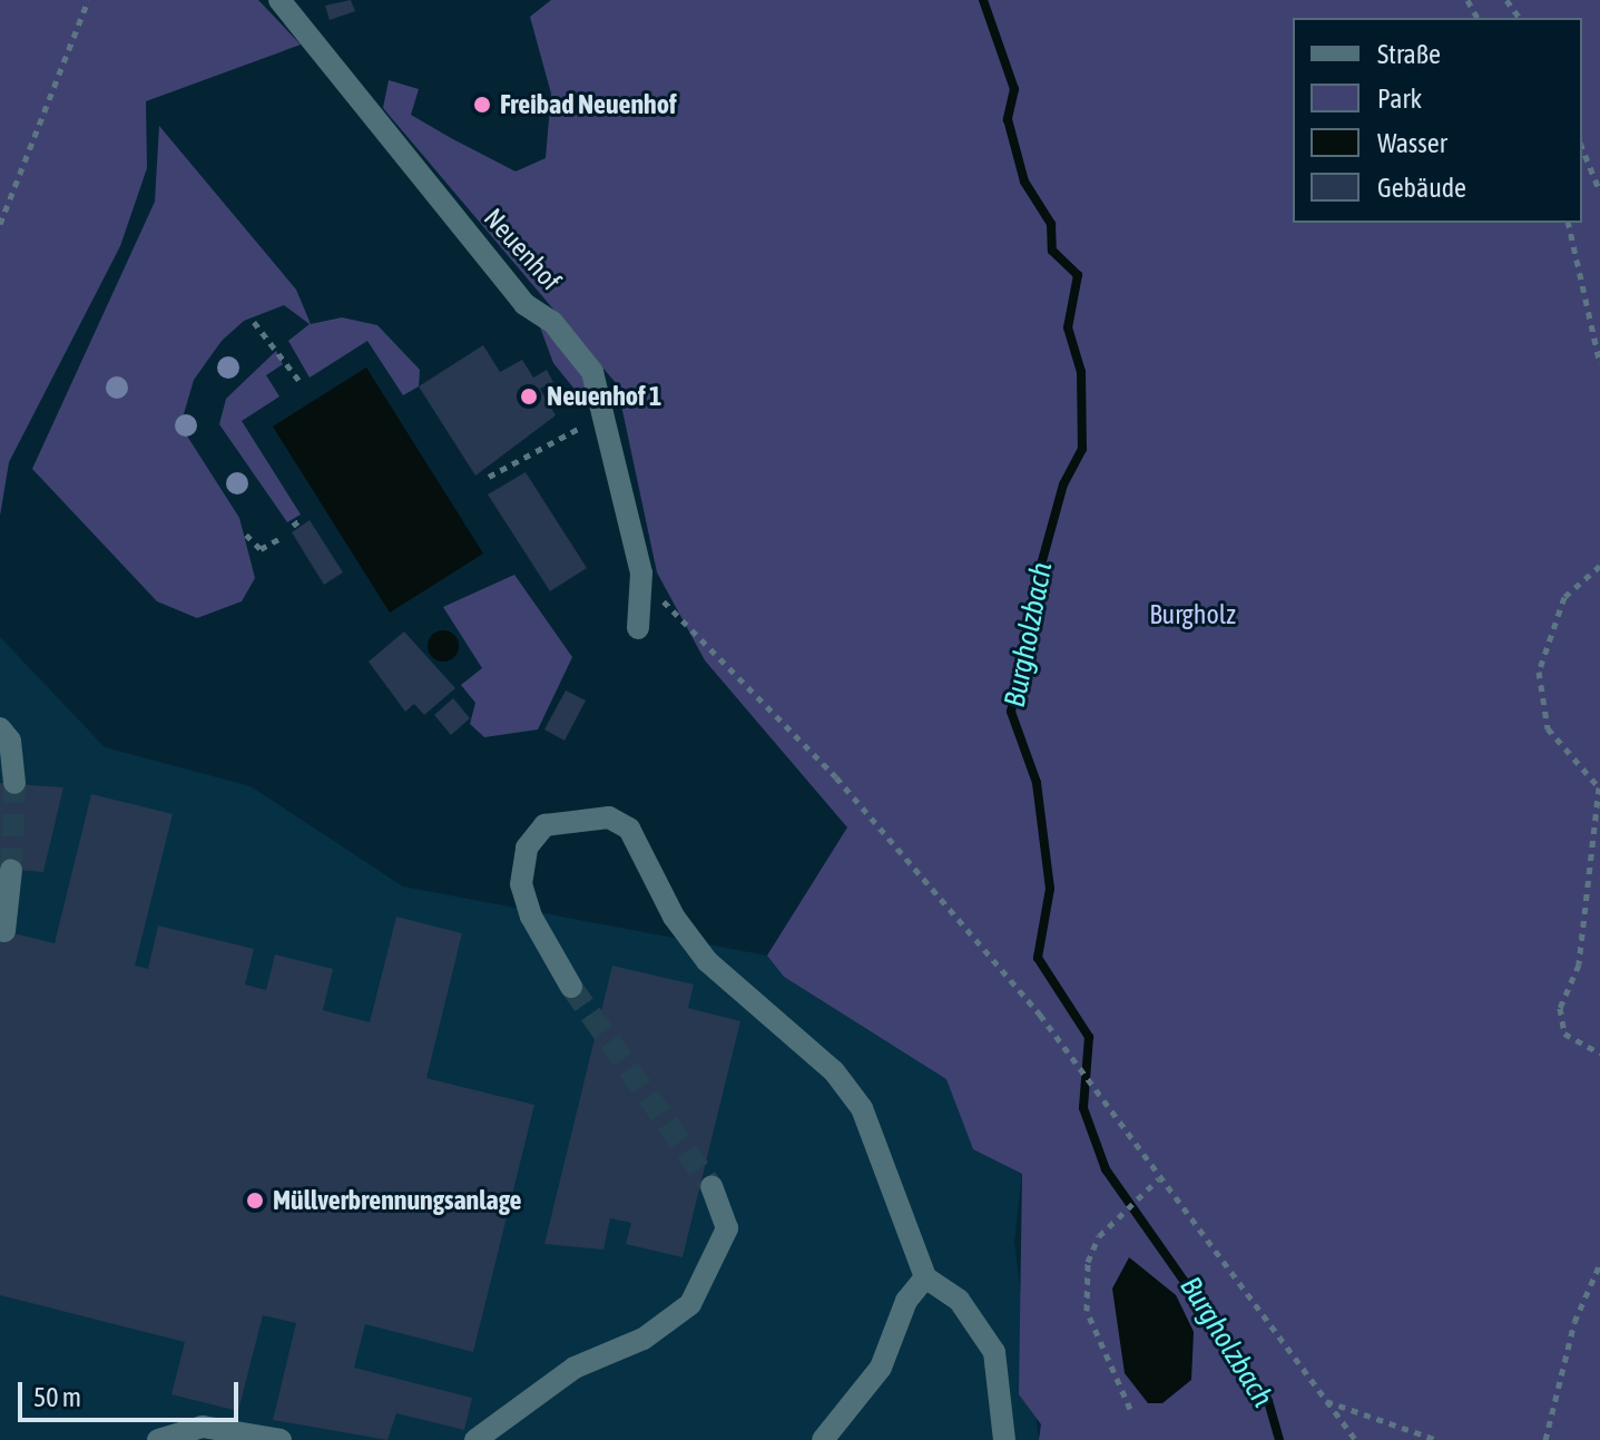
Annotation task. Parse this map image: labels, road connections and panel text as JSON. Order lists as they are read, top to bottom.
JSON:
{
  "streets": {
    "lane": ["Neuenhof"]
  },
  "water": ["Burgholzbach"],
  "parks": ["Burgholz"],
  "places": ["Freibad Neuenhof", "Neuenhof 1", "Müllverbrennungsanlage"],
  "legend": [
    "Straße",
    "Park",
    "Wasser",
    "Gebäude"
  ],
  "scale_bar": "50 m"
}
